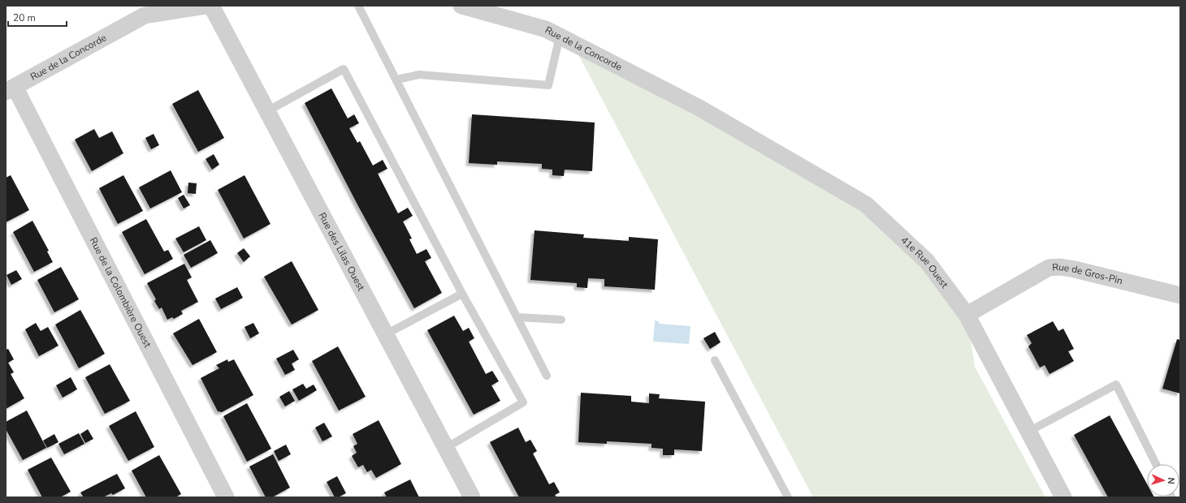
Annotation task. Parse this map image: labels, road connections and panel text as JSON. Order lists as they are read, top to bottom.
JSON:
{
  "streets": {
    "street": [
      "Rue de la Concorde",
      "Rue des Lilas Ouest",
      "41e Rue Ouest",
      "Rue de Gros-Pin",
      "Rue de la Colombière Ouest"
    ]
  },
  "crossings": [
    ["Rue de la Concorde", "41e Rue Ouest"],
    ["Rue de la Concorde", "Rue de la Colombière Ouest"],
    ["41e Rue Ouest", "Rue de Gros-Pin"]
  ],
  "scale_bar": "20 m",
  "north": "right"
}
